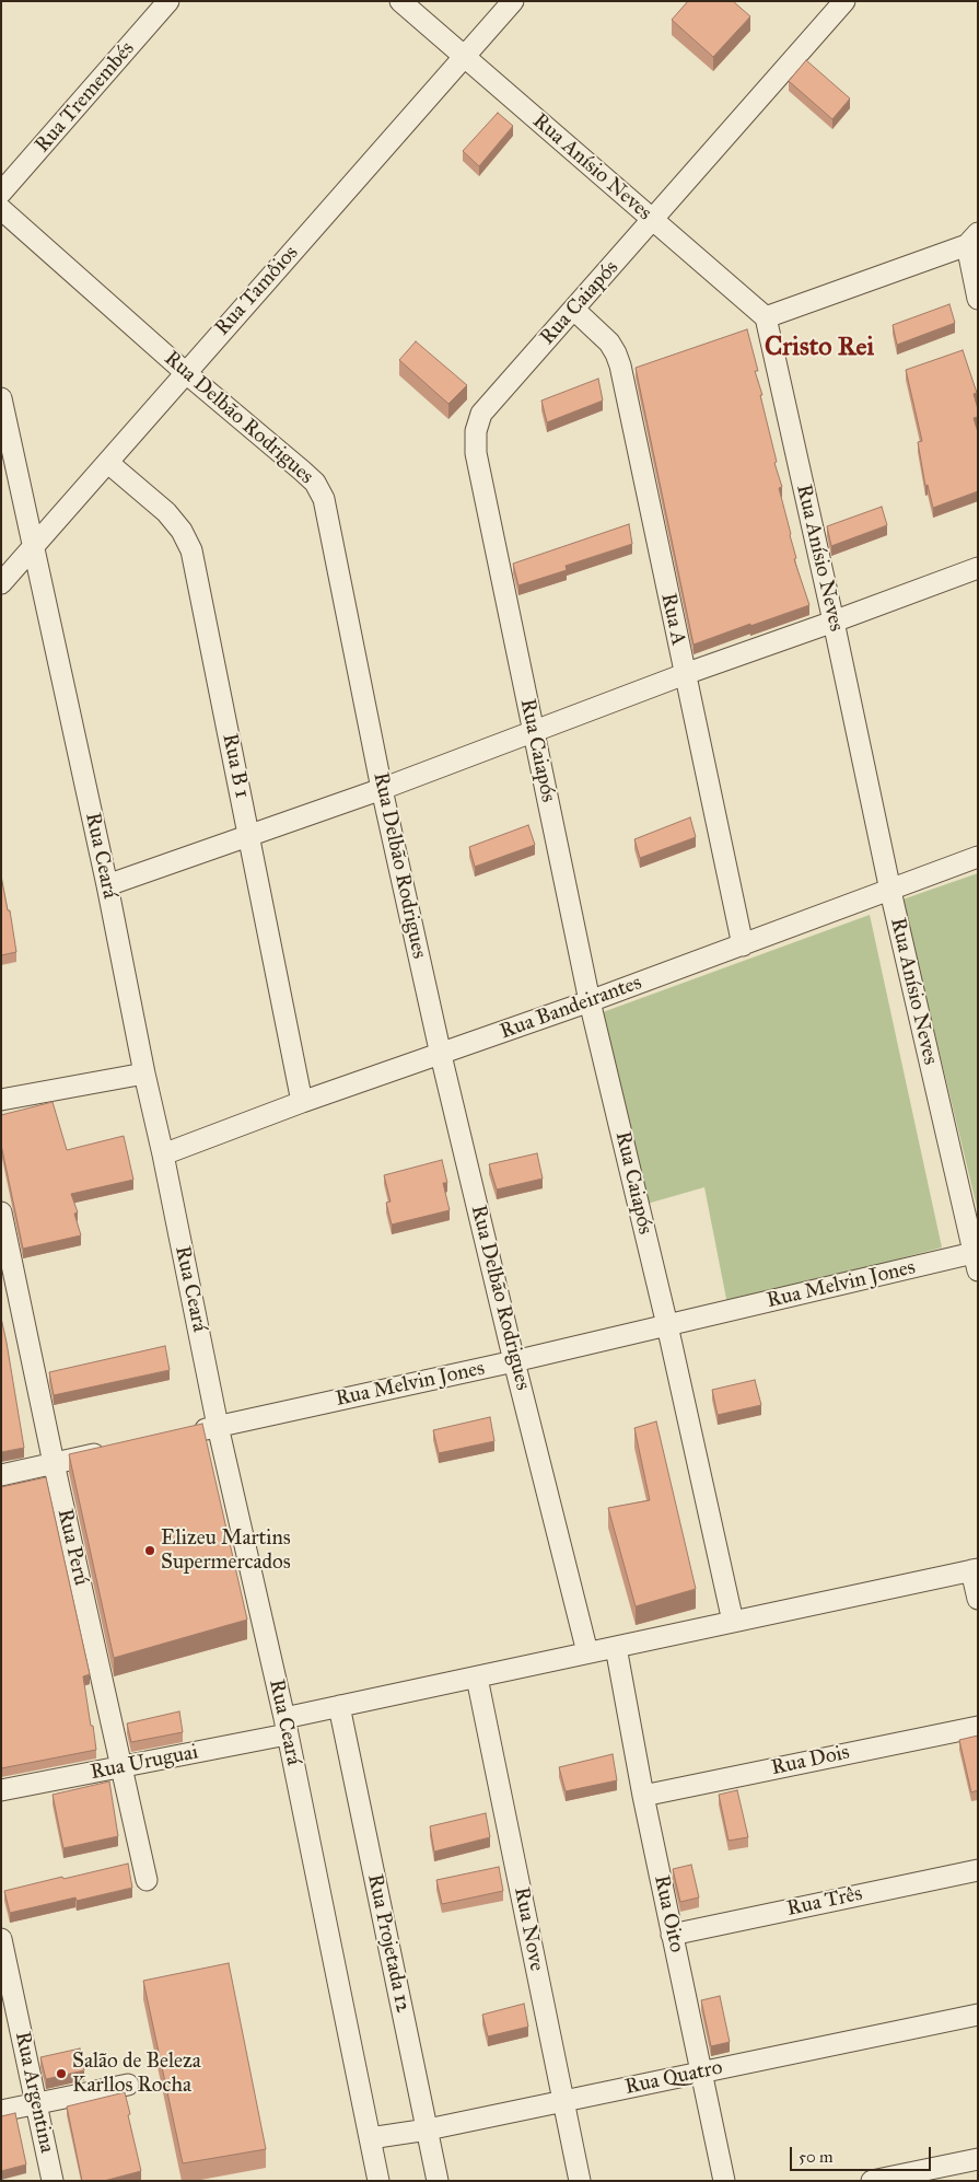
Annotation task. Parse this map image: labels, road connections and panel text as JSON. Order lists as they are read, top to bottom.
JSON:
{
  "streets": {
    "street": [
      "Rua Tremembés",
      "Rua Anísio Neves",
      "Rua Tamôios",
      "Rua Caiapós",
      "Rua Delbão Rodrigues",
      "Rua A",
      "Rua B 1",
      "Rua Ceará",
      "Rua Bandeirantes",
      "Rua Melvin Jones",
      "Rua Perú",
      "Rua Dois",
      "Rua Uruguai",
      "Rua Três",
      "Rua Oito",
      "Rua Nove",
      "Rua Projetada 12",
      "Rua Quatro",
      "Rua Argentina"
    ]
  },
  "crossings": [
    ["Rua Anísio Neves", "Rua Tamôios"],
    ["Rua Anísio Neves", "Rua Caiapós"],
    ["Rua Anísio Neves", "Rua Bandeirantes"],
    ["Rua Anísio Neves", "Rua Melvin Jones"],
    ["Rua Tamôios", "Rua Delbão Rodrigues"],
    ["Rua Tamôios", "Rua B 1"],
    ["Rua Tamôios", "Rua Ceará"],
    ["Rua Caiapós", "Rua A"],
    ["Rua Caiapós", "Rua Bandeirantes"],
    ["Rua Caiapós", "Rua Melvin Jones"],
    ["Rua Caiapós", "Rua Uruguai"],
    ["Rua Delbão Rodrigues", "Rua Bandeirantes"],
    ["Rua Delbão Rodrigues", "Rua Melvin Jones"],
    ["Rua Delbão Rodrigues", "Rua Uruguai"],
    ["Rua A", "Rua Bandeirantes"],
    ["Rua B 1", "Rua Bandeirantes"],
    ["Rua Ceará", "Rua Bandeirantes"],
    ["Rua Ceará", "Rua Melvin Jones"],
    ["Rua Ceará", "Rua Uruguai"],
    ["Rua Ceará", "Rua Quatro"],
    ["Rua Perú", "Rua Uruguai"],
    ["Rua Dois", "Rua Oito"],
    ["Rua Uruguai", "Rua Oito"],
    ["Rua Uruguai", "Rua Nove"],
    ["Rua Uruguai", "Rua Projetada 12"],
    ["Rua Três", "Rua Oito"],
    ["Rua Oito", "Rua Quatro"],
    ["Rua Nove", "Rua Quatro"],
    ["Rua Projetada 12", "Rua Quatro"]
  ],
  "districts": ["Cristo Rei"],
  "places": ["Elizeu Martins Supermercados", "Salão de Beleza Karllos Rocha"],
  "scale_bar": "50 m"
}
